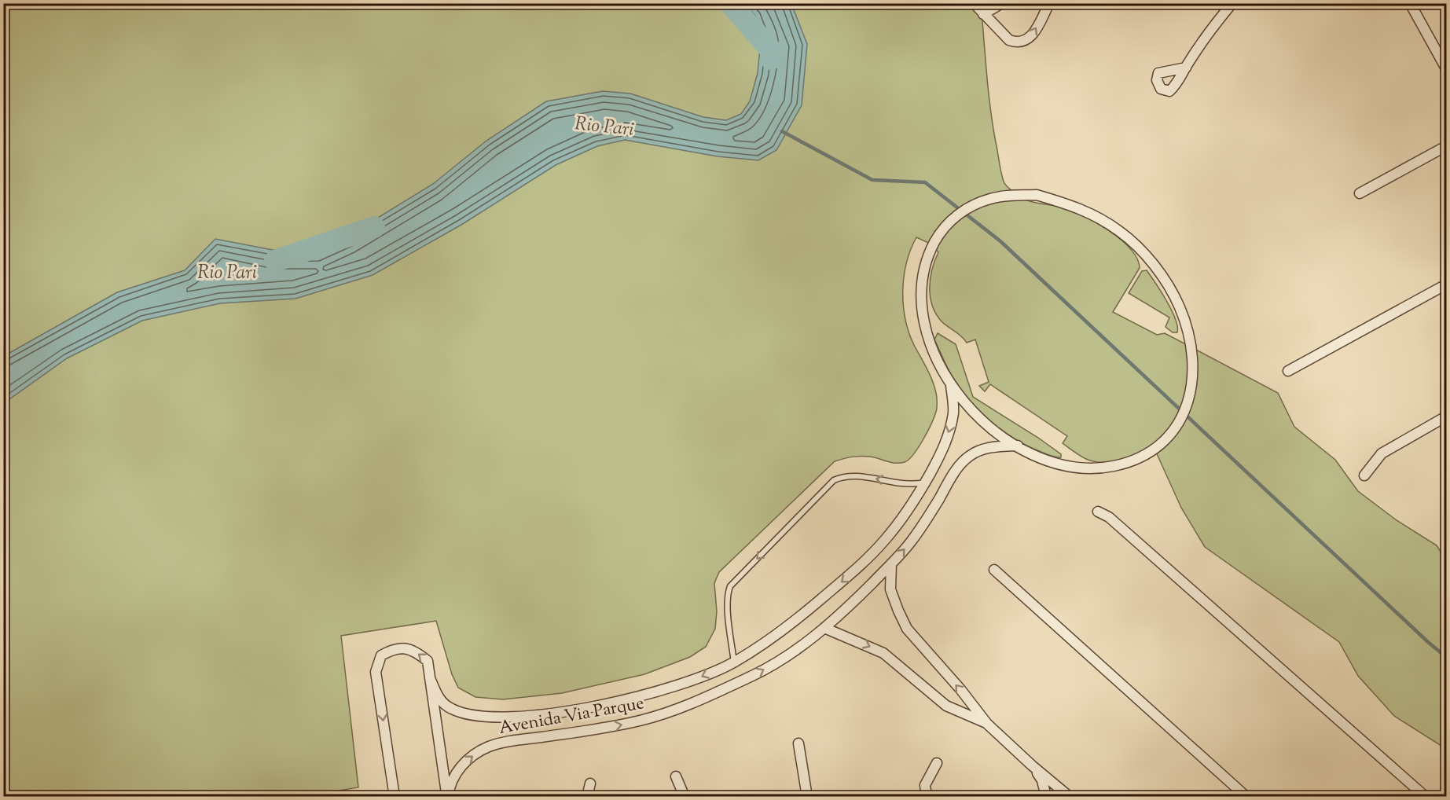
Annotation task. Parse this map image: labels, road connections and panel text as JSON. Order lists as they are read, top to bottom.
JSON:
{
  "streets": {
    "street": ["Avenida Via Parque"]
  },
  "water": ["Rio Pari"]
}
